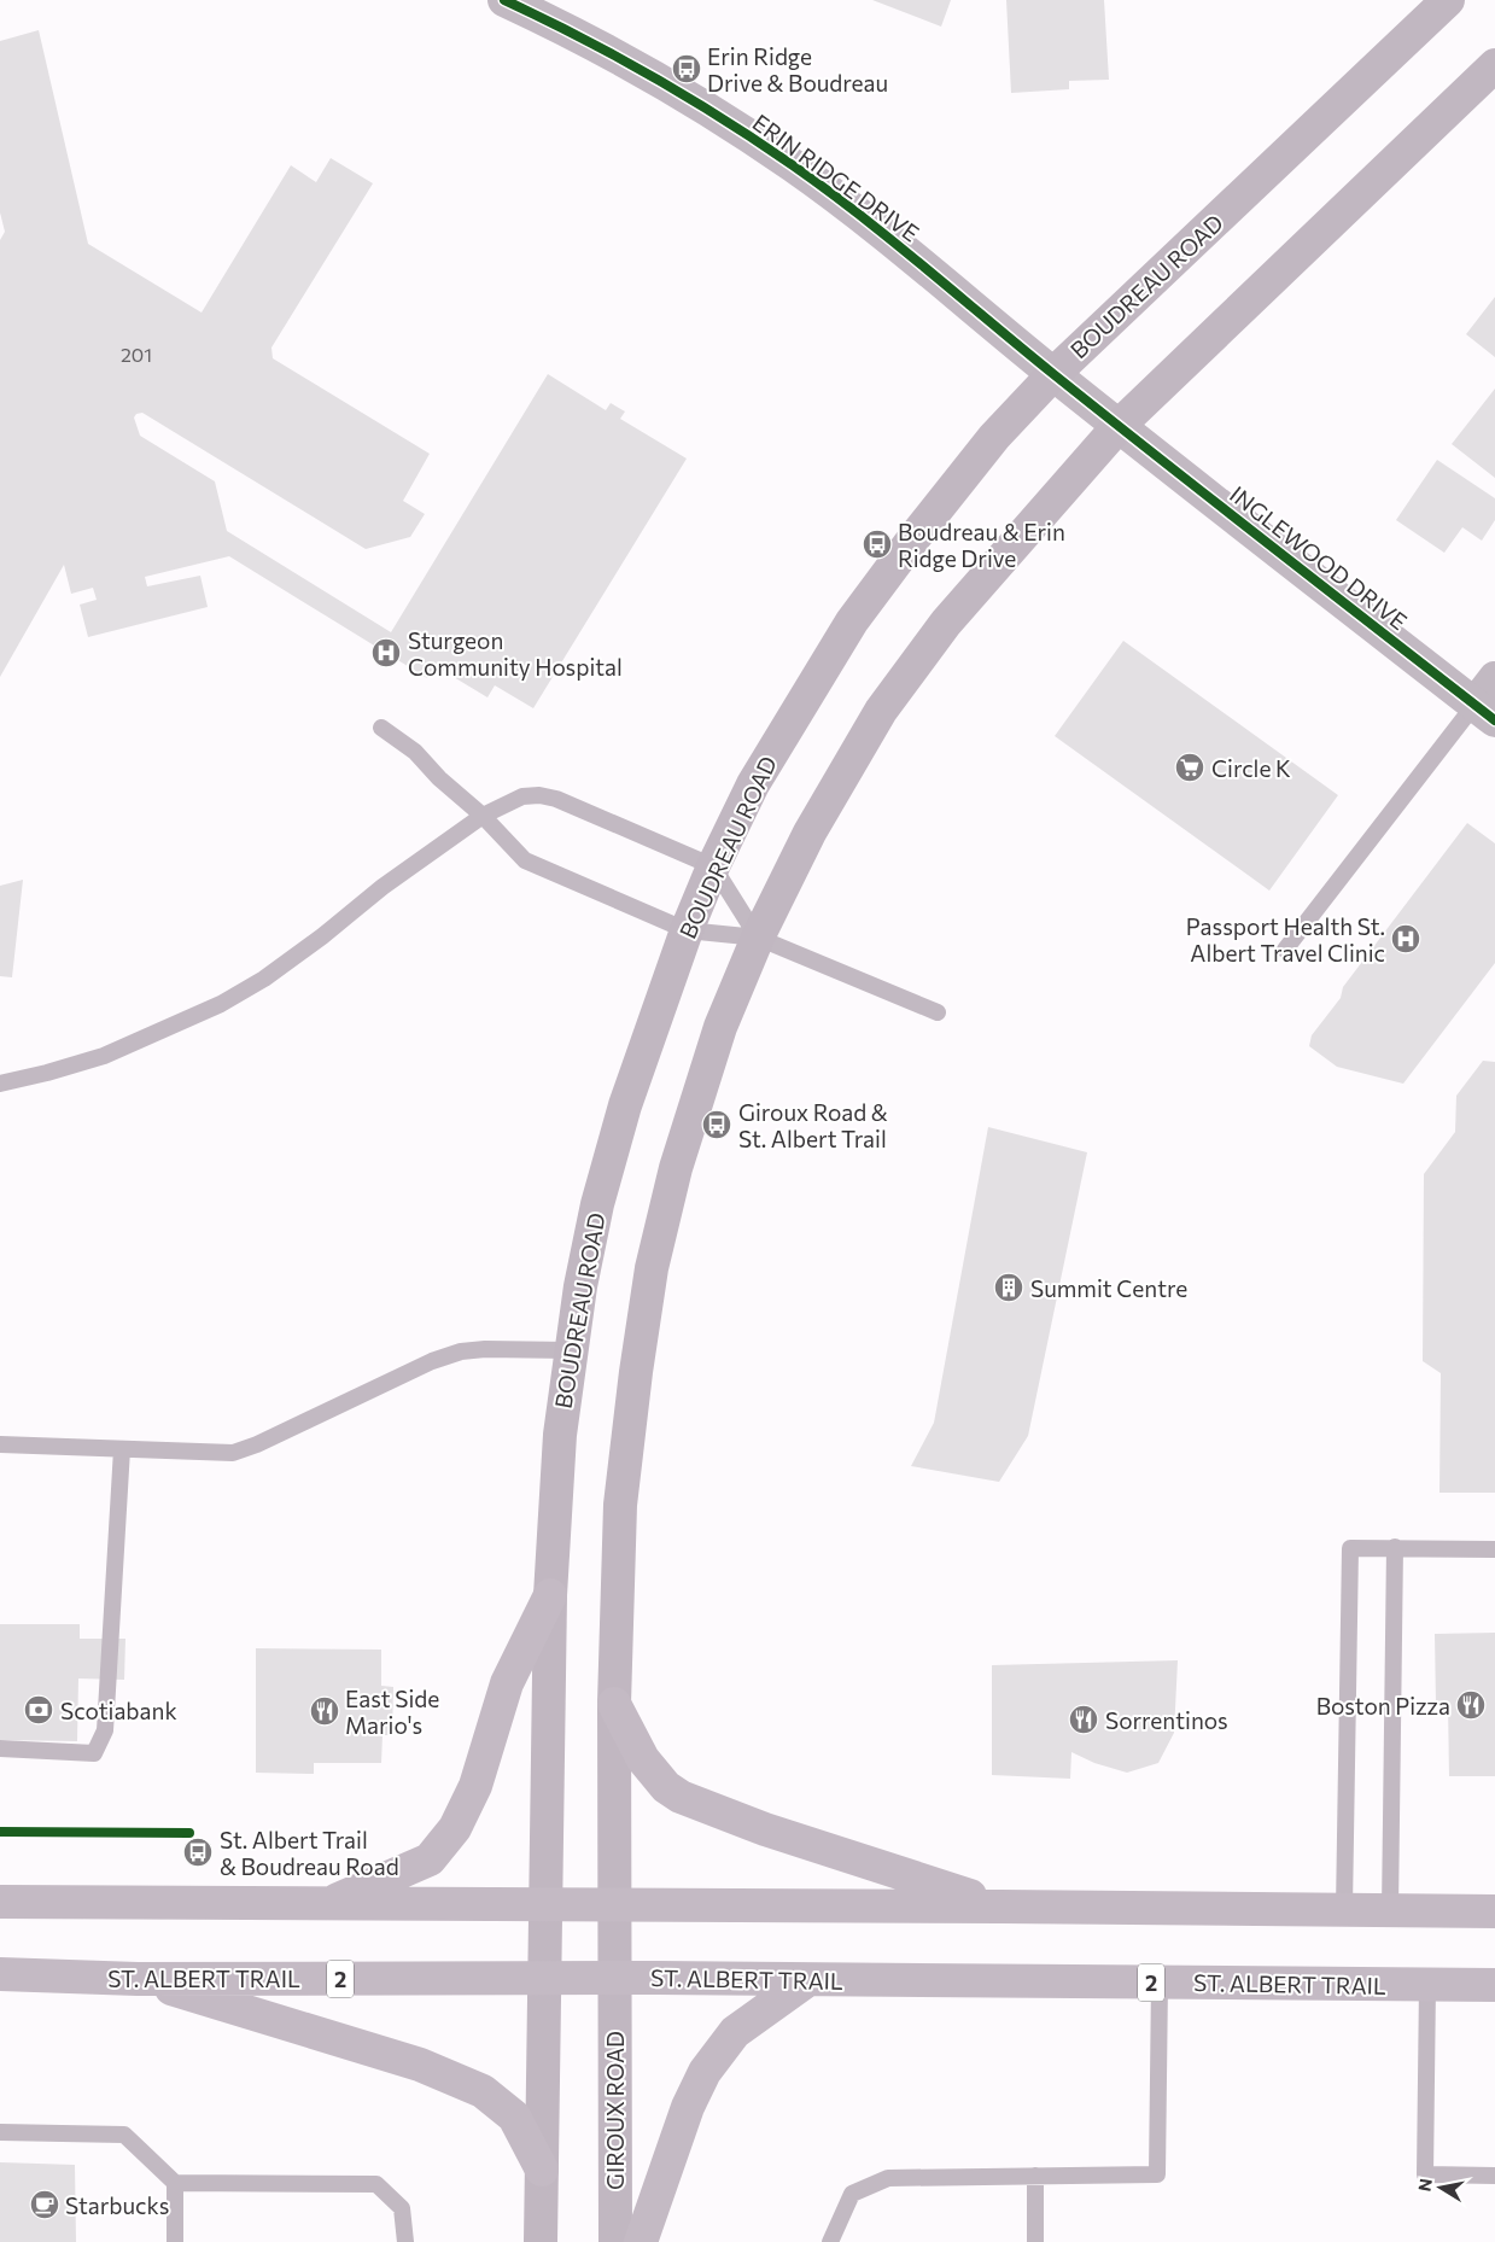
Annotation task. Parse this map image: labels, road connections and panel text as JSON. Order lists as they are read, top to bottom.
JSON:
{
  "streets": {
    "main road": [
      "BOUDREAU ROAD",
      "ST. ALBERT TRAIL",
      "2",
      "GIROUX ROAD"
    ],
    "street": ["ERIN RIDGE DRIVE", "INGLEWOOD DRIVE"]
  },
  "crossings": [
    ["ERIN RIDGE DRIVE", "BOUDREAU ROAD"],
    ["ERIN RIDGE DRIVE", "INGLEWOOD DRIVE"],
    ["BOUDREAU ROAD", "ST. ALBERT TRAIL"],
    ["ST. ALBERT TRAIL", "GIROUX ROAD"]
  ],
  "places": {
    "bus stop": [
      "Erin Ridge Drive & Boudreau",
      "Boudreau & Erin Ridge Drive",
      "Giroux Road & St. Albert Trail",
      "St. Albert Trail & Boudreau Road"
    ],
    "hospital": ["Sturgeon Community Hospital", "Passport Health St. Albert Travel Clinic"],
    "supermarket": ["Circle K"],
    "building": ["Summit Centre"],
    "restaurant": ["Boston Pizza", "East Side Mario's", "Sorrentinos"],
    "bank": ["Scotiabank"],
    "cafe": ["Starbucks"]
  },
  "house_numbers": ["201"],
  "north": "left"
}
